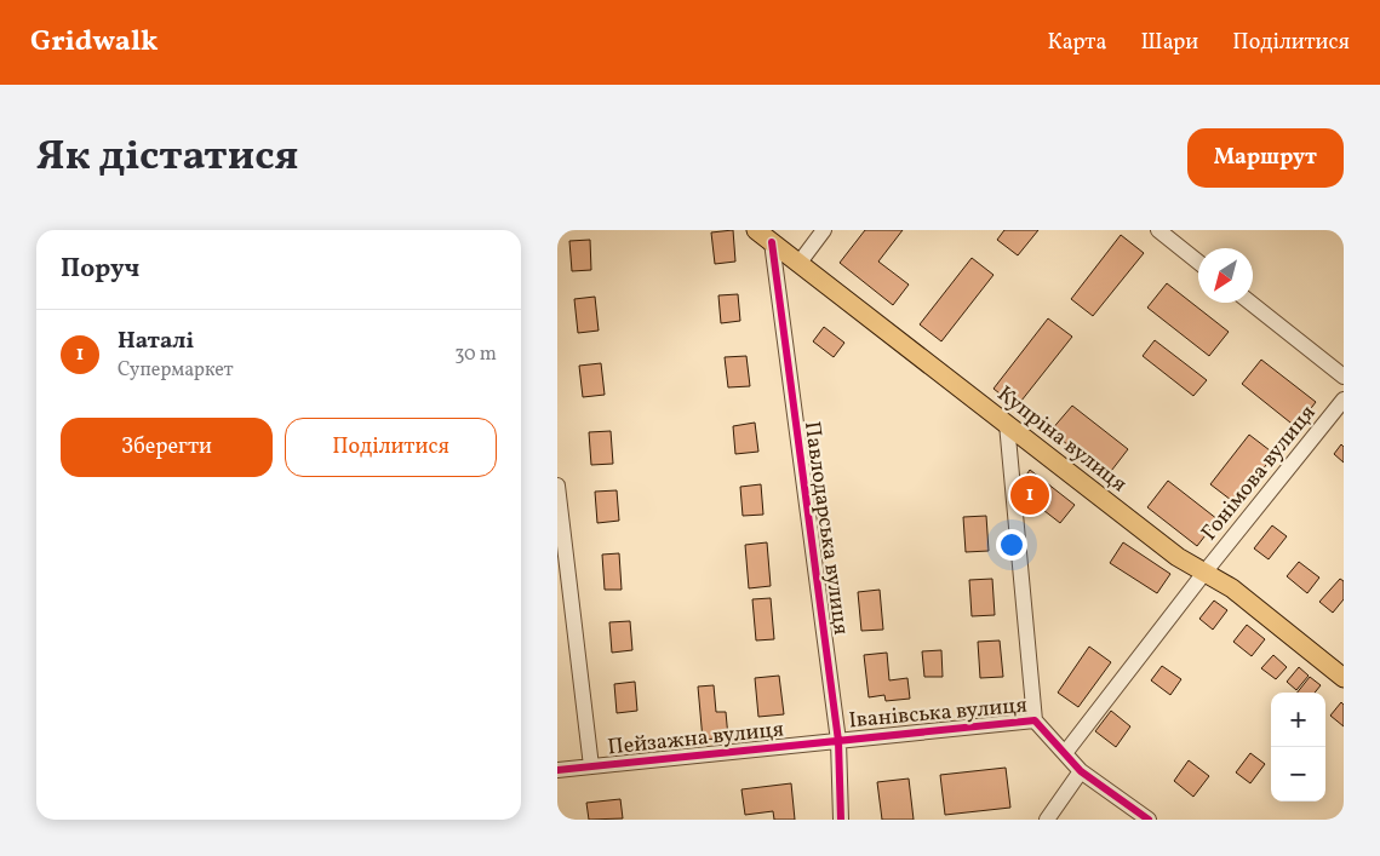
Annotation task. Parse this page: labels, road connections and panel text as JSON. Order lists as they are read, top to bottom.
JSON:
{
  "streets": {
    "main road": ["Купріна вулиця"],
    "street": [
      "Гонімова вулиця",
      "Павлодарська вулиця",
      "Іванівська вулиця",
      "Пейзажна вулиця"
    ]
  },
  "crossings": [
    ["Купріна вулиця", "Гонімова вулиця"],
    ["Купріна вулиця", "Павлодарська вулиця"],
    ["Павлодарська вулиця", "Іванівська вулиця"],
    ["Павлодарська вулиця", "Пейзажна вулиця"],
    ["Іванівська вулиця", "Пейзажна вулиця"]
  ],
  "north": "bottom left",
  "page": {
    "header": "Gridwalk",
    "nav": ["Карта", "Шари", "Поділитися"],
    "title": "Як дістатися",
    "buttons": [
      "Маршрут",
      ["Зберегти", "Поділитися"]
    ],
    "heading": "Поруч",
    "list": [
      {
        "mark": "1",
        "name": "Наталі",
        "note": "Супермаркет",
        "value": "30 m"
      }
    ],
    "pins": "1",
    "map_buttons": ["+", "−"]
  }
}
